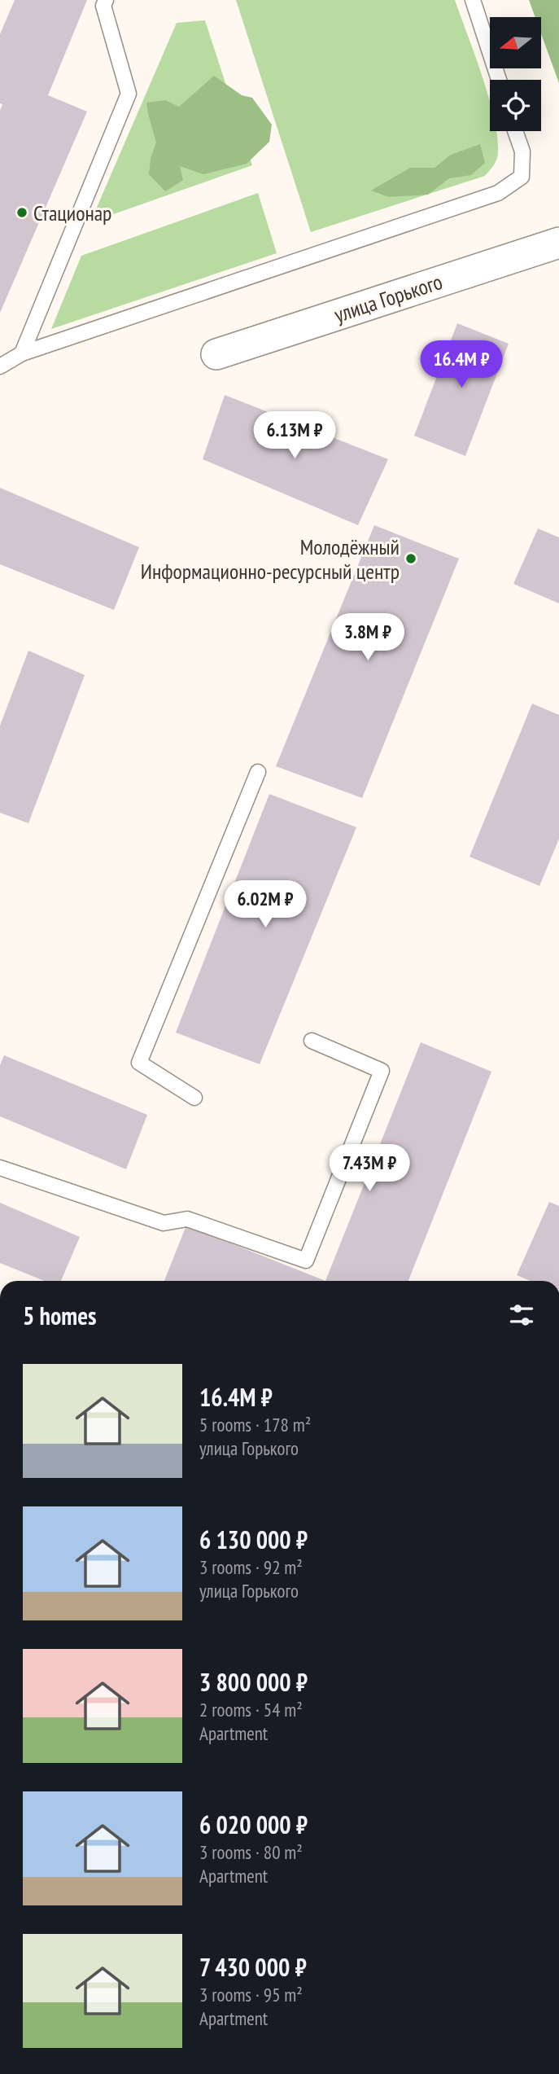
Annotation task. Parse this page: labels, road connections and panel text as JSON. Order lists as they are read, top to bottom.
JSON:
{
  "streets": {
    "street": ["улица Горького"]
  },
  "places": ["Стационар", "Молодёжный Информационно-ресурсный центр"],
  "north": "left",
  "page": {
    "price": [
      "16.4M ₽",
      "6.13M ₽",
      "3.8M ₽",
      "6.02M ₽",
      "7.43M ₽"
    ],
    "heading": "5 homes",
    "list": [
      {
        "name": "16.4M ₽",
        "note": "5 rooms · 178 m² · улица Горького"
      },
      {
        "name": "6 130 000 ₽",
        "note": "3 rooms · 92 m² · улица Горького"
      },
      {
        "name": "3 800 000 ₽",
        "note": "2 rooms · 54 m² · Apartment"
      },
      {
        "name": "6 020 000 ₽",
        "note": "3 rooms · 80 m² · Apartment"
      },
      {
        "name": "7 430 000 ₽",
        "note": "3 rooms · 95 m² · Apartment"
      }
    ]
  }
}
